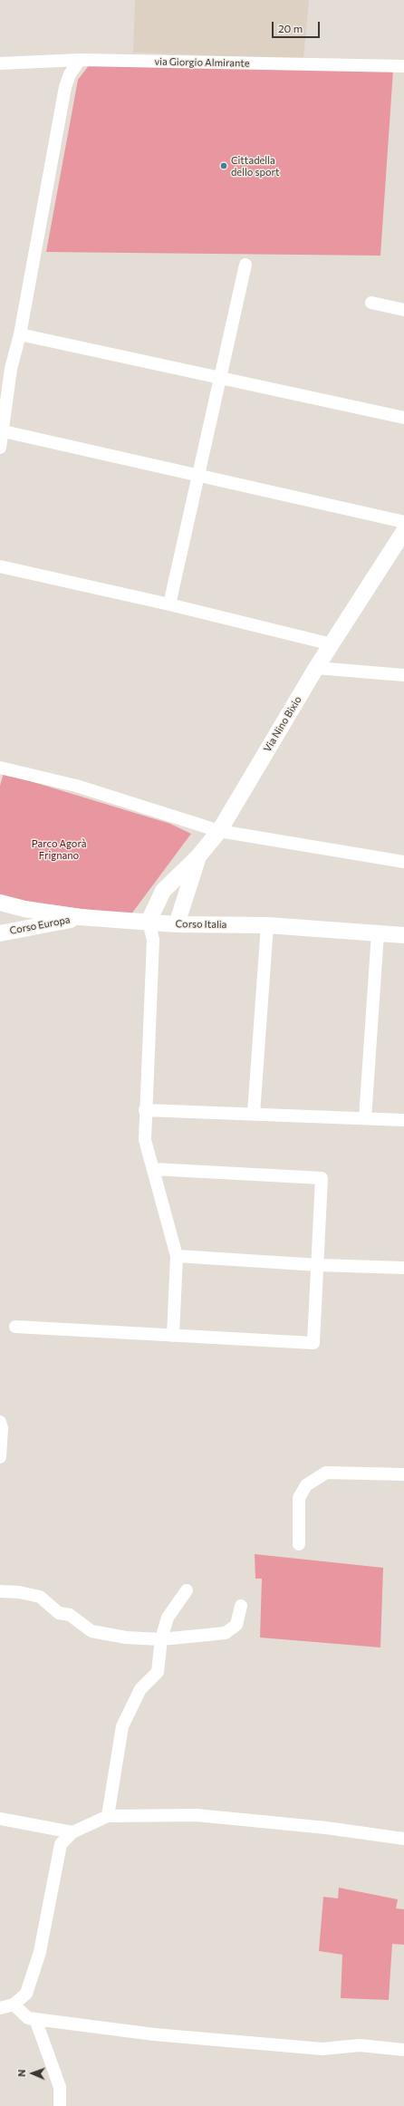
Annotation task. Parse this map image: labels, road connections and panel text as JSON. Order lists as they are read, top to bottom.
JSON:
{
  "streets": {
    "street": [
      "via Giorgio Almirante",
      "Via Nino Bixio",
      "Corso Italia",
      "Corso Europa"
    ]
  },
  "crossings": [
    ["Via Nino Bixio", "Corso Italia"],
    ["Corso Italia", "Corso Europa"]
  ],
  "parks": ["Parco Agorà Frignano"],
  "places": ["Cittadella dello sport"],
  "scale_bar": "20 m",
  "north": "left"
}
